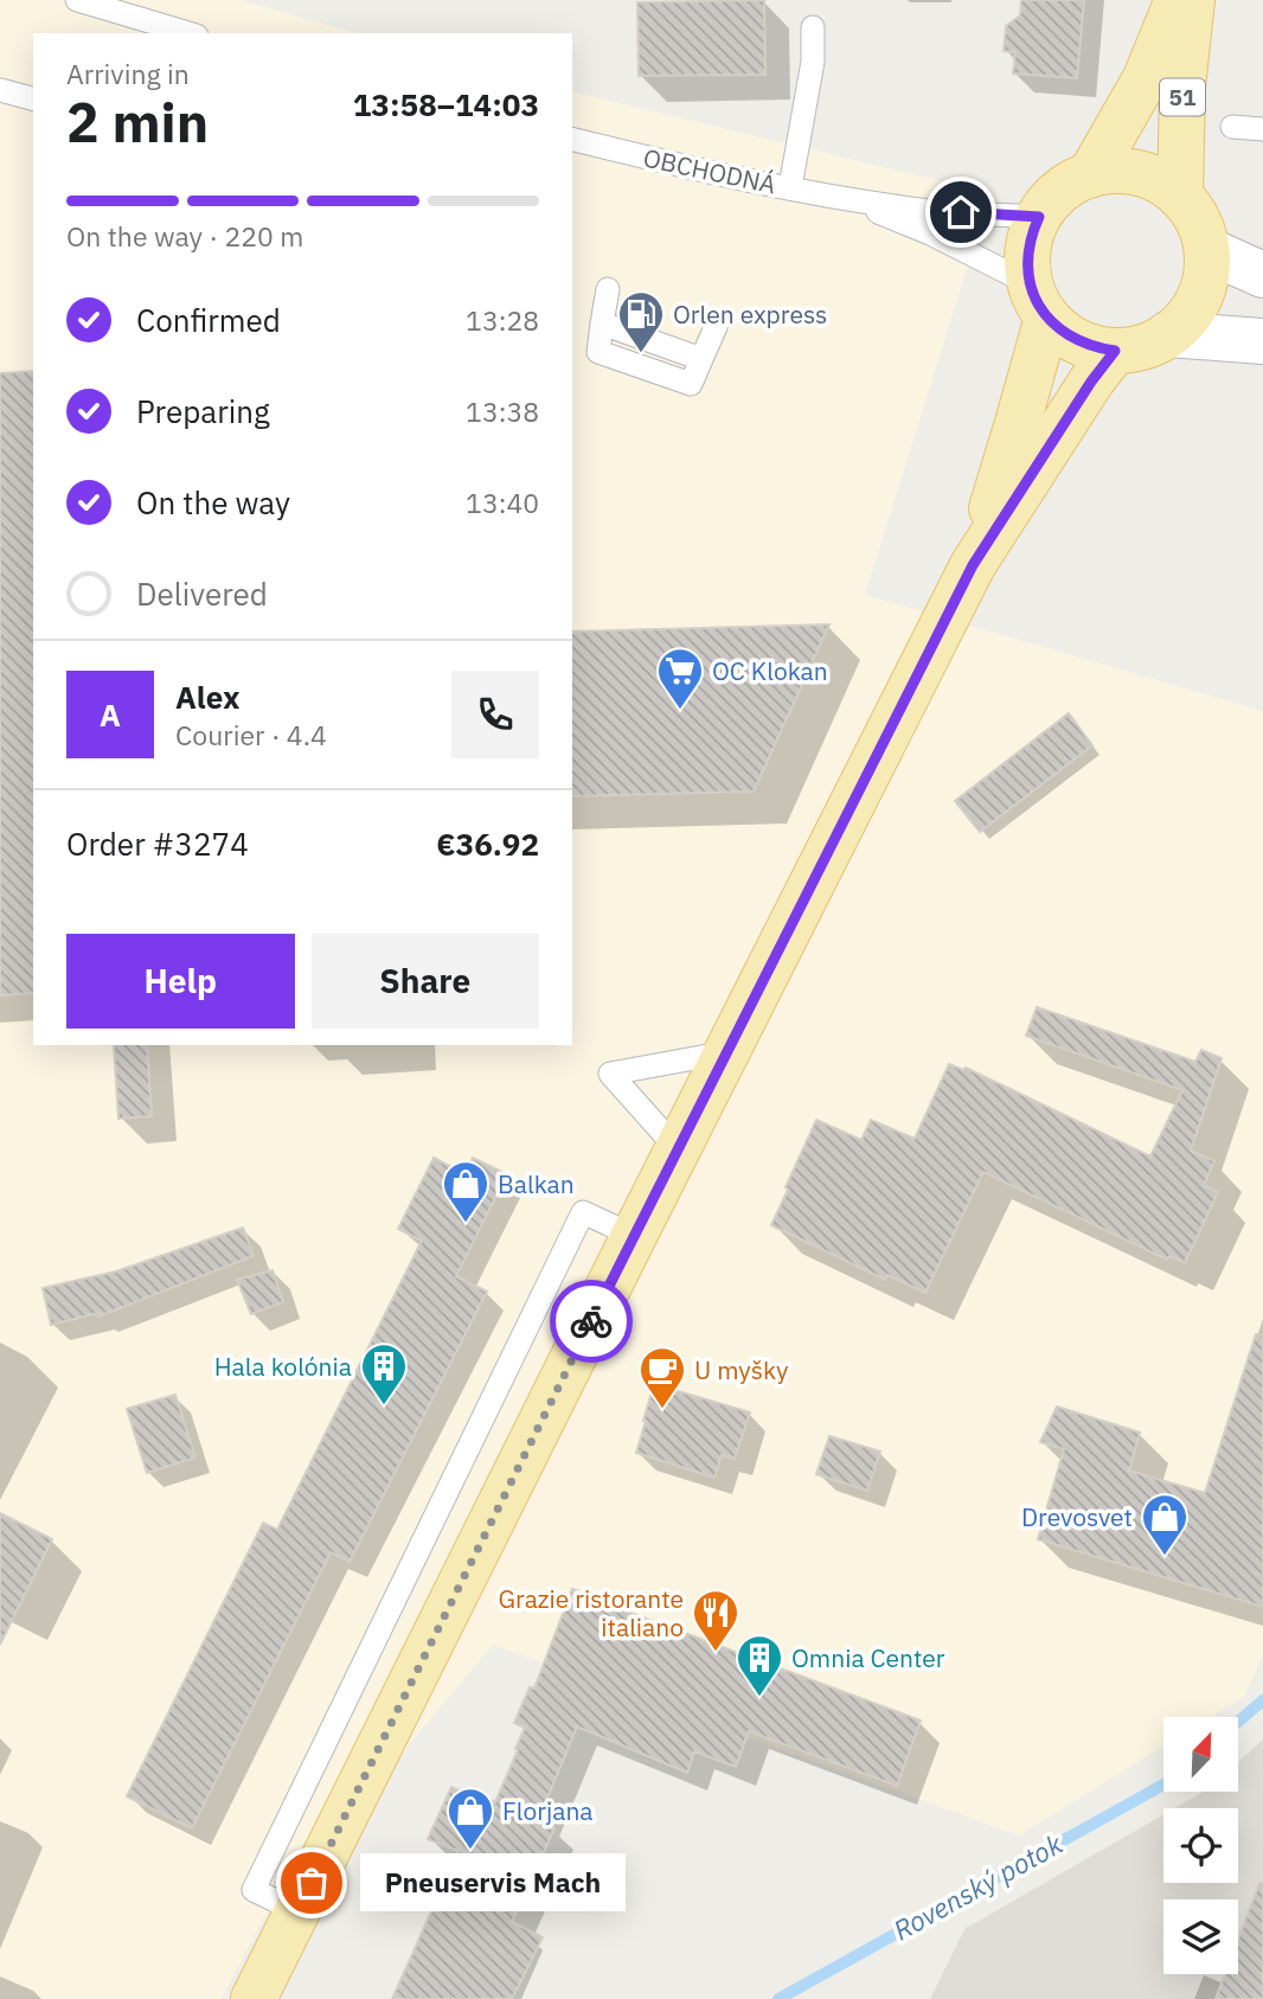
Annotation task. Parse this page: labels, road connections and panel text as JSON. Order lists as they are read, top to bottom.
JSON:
{
  "streets": {
    "main road": ["51"],
    "lane": ["OBCHODNÁ"]
  },
  "crossings": [
    ["51", "OBCHODNÁ"]
  ],
  "water": ["Rovenský potok"],
  "places": {
    "fuel station": ["Orlen express"],
    "supermarket": ["OC Klokan"],
    "shop": ["Balkan", "Drevosvet", "Florjana"],
    "building": ["Hala kolónia", "Omnia Center"],
    "cafe": ["U myšky"],
    "restaurant": ["Grazie ristorante italiano"],
    "other": ["Pneuservis Mach"]
  },
  "north": "top right",
  "page": {
    "heading": ["2 min", "Arriving in", "13:58–14:03"],
    "panel": [
      "Alex",
      "Courier · 4.4",
      "Order #3274",
      "€36.92"
    ],
    "bar": "On the way · 220 m",
    "list": [
      ["Confirmed", "13:28"],
      ["Preparing", "13:38"],
      ["On the way", "13:40"],
      "Delivered"
    ],
    "round": "A",
    "buttons": ["Help", "Share"],
    "bubble": "Pneuservis Mach"
  }
}
